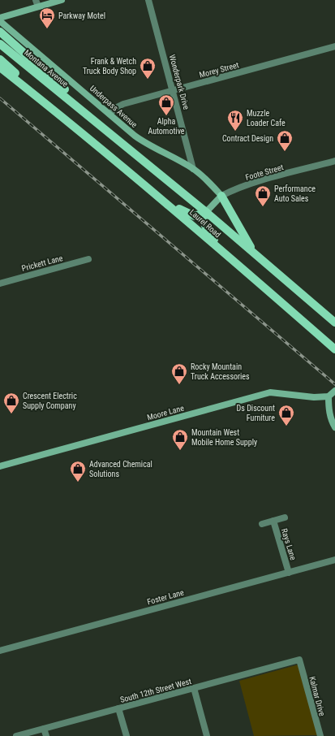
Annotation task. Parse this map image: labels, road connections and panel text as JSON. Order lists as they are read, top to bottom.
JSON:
{
  "streets": {
    "main road": ["Montana Avenue", "Laurel Road"],
    "street": [
      "Morey Street",
      "Wonderpark Drive",
      "Underpass Avenue",
      "Foote Street",
      "Prickett Lane",
      "Moore Lane",
      "Rays Lane",
      "Foster Lane",
      "South 12th Street West",
      "Kalmar Drive"
    ]
  },
  "crossings": [
    ["Montana Avenue", "Laurel Road"],
    ["Morey Street", "Wonderpark Drive"],
    ["Morey Street", "Underpass Avenue"],
    ["Wonderpark Drive", "Underpass Avenue"],
    ["Underpass Avenue", "Foote Street"],
    ["Foote Street", "Laurel Road"],
    ["Rays Lane", "Foster Lane"],
    ["South 12th Street West", "Kalmar Drive"]
  ],
  "places": {
    "hotel": ["Parkway Motel"],
    "shop": [
      "Frank & Wetch Truck Body Shop",
      "Alpha Automotive",
      "Contract Design",
      "Performance Auto Sales",
      "Rocky Mountain Truck Accessories",
      "Crescent Electric Supply Company",
      "Ds Discount Furniture",
      "Mountain West Mobile Home Supply",
      "Advanced Chemical Solutions"
    ],
    "restaurant": ["Muzzle Loader Cafe"]
  }
}
